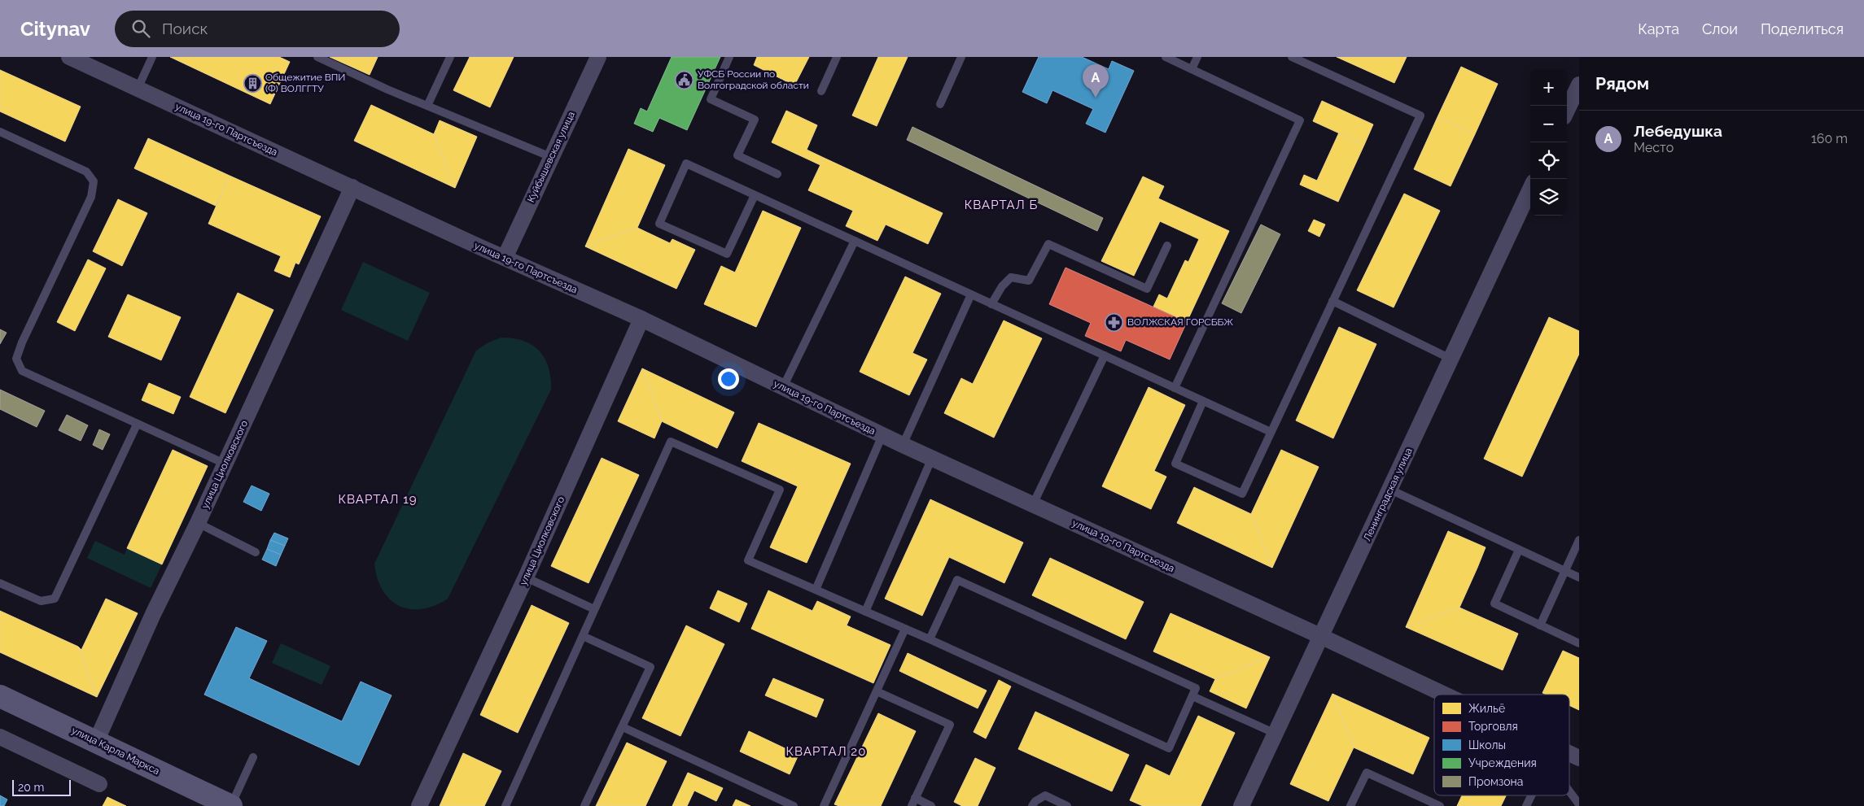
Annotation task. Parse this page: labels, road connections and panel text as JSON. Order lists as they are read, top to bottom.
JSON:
{
  "streets": {
    "street": [
      "улица 19-го Партсъезда",
      "Куйбышевская улица",
      "улица Циолковского",
      "Ленинградская улица",
      "улица Карла Маркса"
    ]
  },
  "crossings": [
    ["улица 19-го Партсъезда", "Куйбышевская улица"],
    ["улица 19-го Партсъезда", "улица Циолковского"],
    ["улица 19-го Партсъезда", "Ленинградская улица"],
    ["улица Циолковского", "улица Карла Маркса"]
  ],
  "districts": ["КВАРТАЛ Б", "КВАРТАЛ 19", "КВАРТАЛ 20"],
  "places": {
    "public building": ["УФСБ России по Волгоградской области"],
    "building": ["Общежитие ВПИ (Ф) ВОЛГГТУ"],
    "pharmacy": ["ВОЛЖСКАЯ ГОРСББЖ"]
  },
  "legend": [
    "Жильё",
    "Торговля",
    "Школы",
    "Учреждения",
    "Промзона"
  ],
  "scale_bar": "20 m",
  "page": {
    "header": "Citynav",
    "search": "Поиск",
    "nav": ["Карта", "Слои", "Поделиться"],
    "heading": "Рядом",
    "pins": "A",
    "map_buttons": ["+", "−"],
    "list": [
      {
        "mark": "A",
        "name": "Лебедушка",
        "note": "Место",
        "value": "160 m"
      }
    ],
    "scale": "20 m"
  }
}
